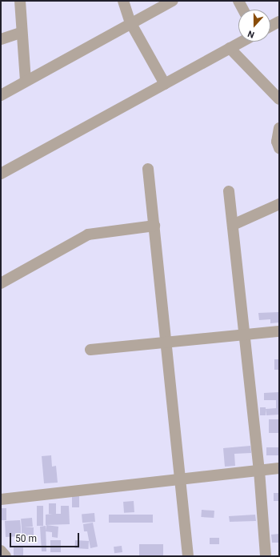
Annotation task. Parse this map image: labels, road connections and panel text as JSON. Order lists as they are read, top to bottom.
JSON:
{
  "scale_bar": "50 m",
  "north": "bottom"
}
